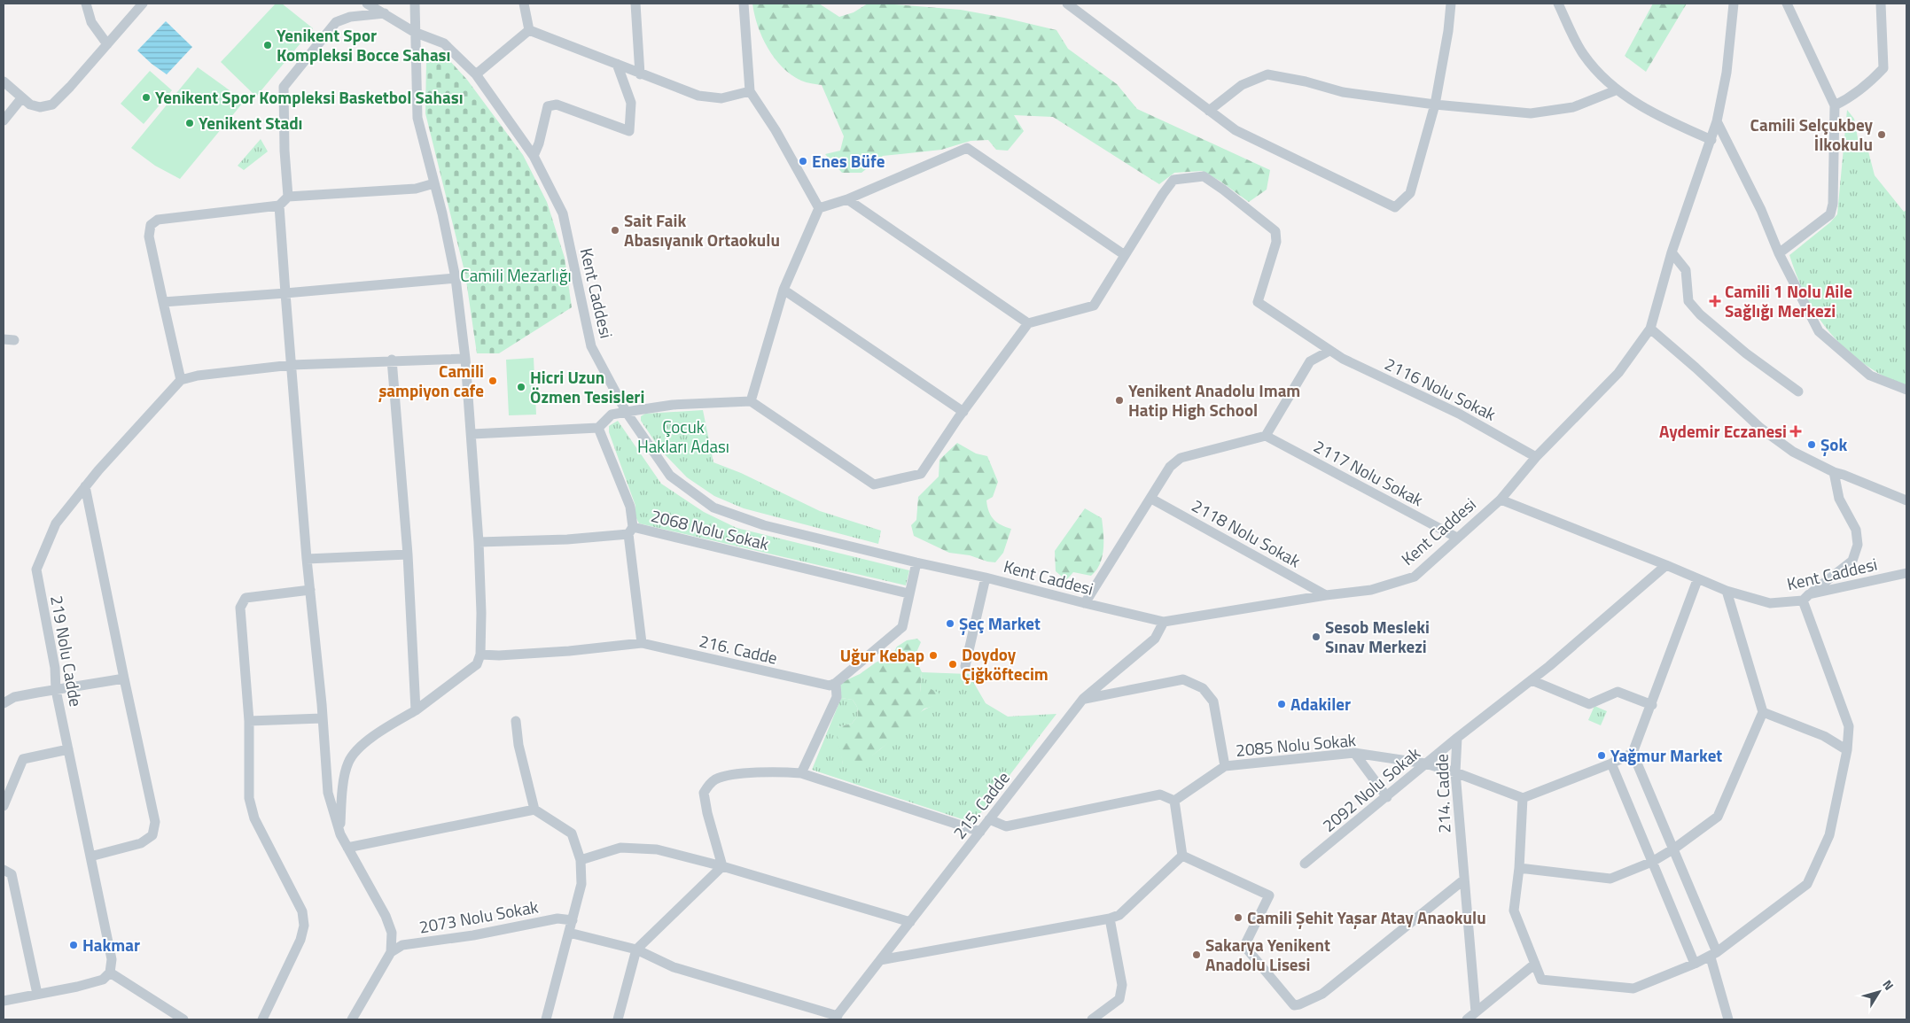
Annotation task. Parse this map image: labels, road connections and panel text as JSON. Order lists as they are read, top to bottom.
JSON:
{
  "streets": {
    "street": [
      "Kent Caddesi",
      "2116 Nolu Sokak",
      "2117 Nolu Sokak",
      "2068 Nolu Sokak",
      "2118 Nolu Sokak",
      "216. Cadde",
      "219 Nolu Cadde",
      "2085 Nolu Sokak",
      "2092 Nolu Sokak",
      "214. Cadde",
      "215. Cadde",
      "2073 Nolu Sokak"
    ]
  },
  "crossings": [
    ["Kent Caddesi", "2117 Nolu Sokak"],
    ["Kent Caddesi", "2118 Nolu Sokak"],
    ["Kent Caddesi", "214. Cadde"],
    ["Kent Caddesi", "215. Cadde"],
    ["2085 Nolu Sokak", "2092 Nolu Sokak"],
    ["2085 Nolu Sokak", "214. Cadde"],
    ["2092 Nolu Sokak", "214. Cadde"]
  ],
  "parks": ["Camili Mezarlığı", "Çocuk Hakları Adası"],
  "places": {
    "other": [
      "Yenikent Spor Kompleksi Bocce Sahası",
      "Yenikent Spor Kompleksi Basketbol Sahası",
      "Yenikent Stadı",
      "Camili Selçukbey İlkokulu",
      "Enes Büfe",
      "Sait Faik Abasıyanık Ortaokulu",
      "Camili şampiyon cafe",
      "Hicri Uzun Özmen Tesisleri",
      "Yenikent Anadolu Imam Hatip High School",
      "Şok",
      "Şeç Market",
      "Sesob Mesleki Sınav Merkezi",
      "Uğur Kebap",
      "Doydoy Çiğköftecim",
      "Adakiler",
      "Yağmur Market",
      "Camili Şehit Yaşar Atay Anaokulu",
      "Hakmar",
      "Sakarya Yenikent Anadolu Lisesi"
    ],
    "health": ["Camili 1 Nolu Aile Sağlığı Merkezi", "Aydemir Eczanesi"]
  },
  "north": "top right"
}
